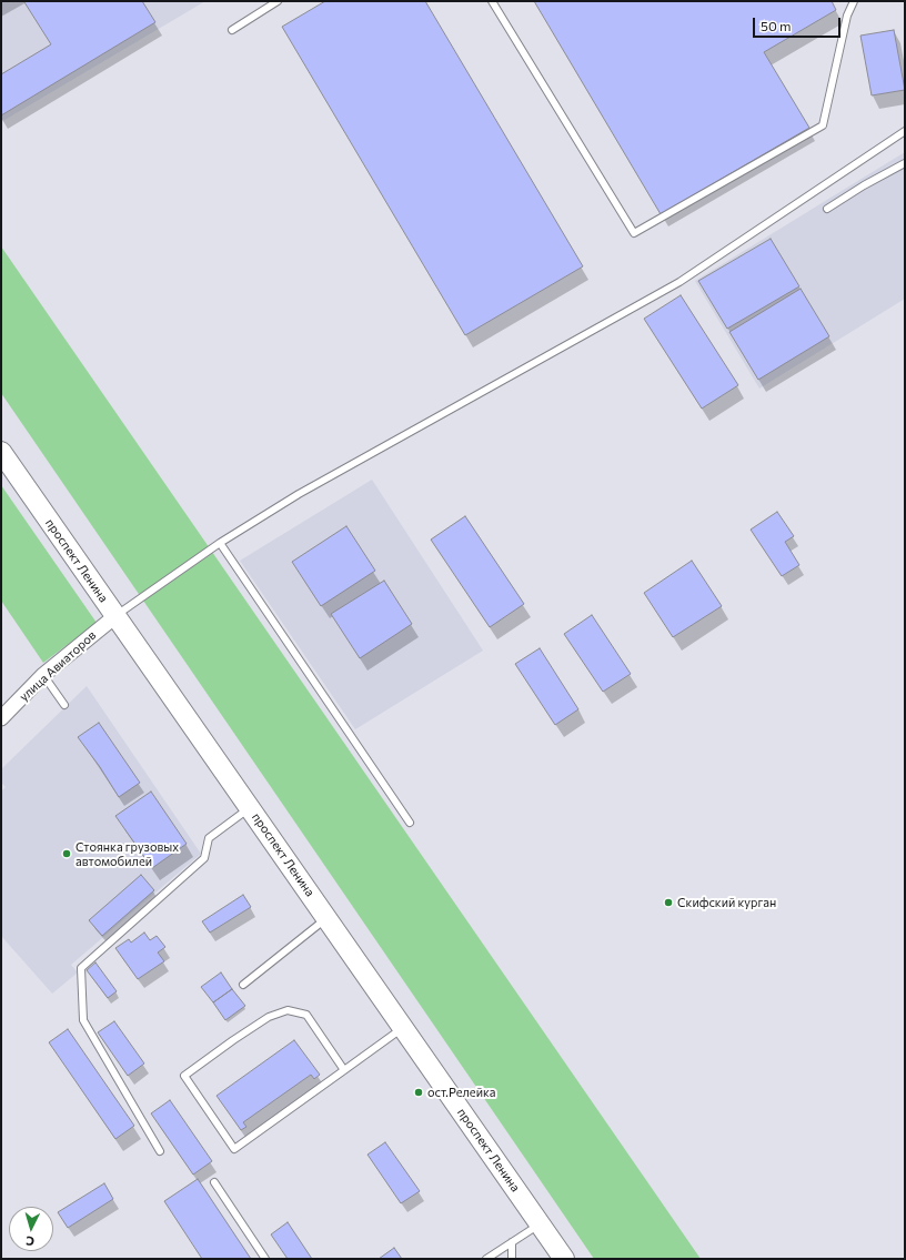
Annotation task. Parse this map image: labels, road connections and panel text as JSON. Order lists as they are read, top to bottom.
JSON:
{
  "streets": {
    "main road": ["проспект Ленина"],
    "street": ["улица Авиаторов"]
  },
  "crossings": [
    ["проспект Ленина", "улица Авиаторов"]
  ],
  "places": ["Стоянка грузовых автомобилей", "Скифский курган", "ост.Релейка"],
  "scale_bar": "50 m",
  "north": "bottom"
}
